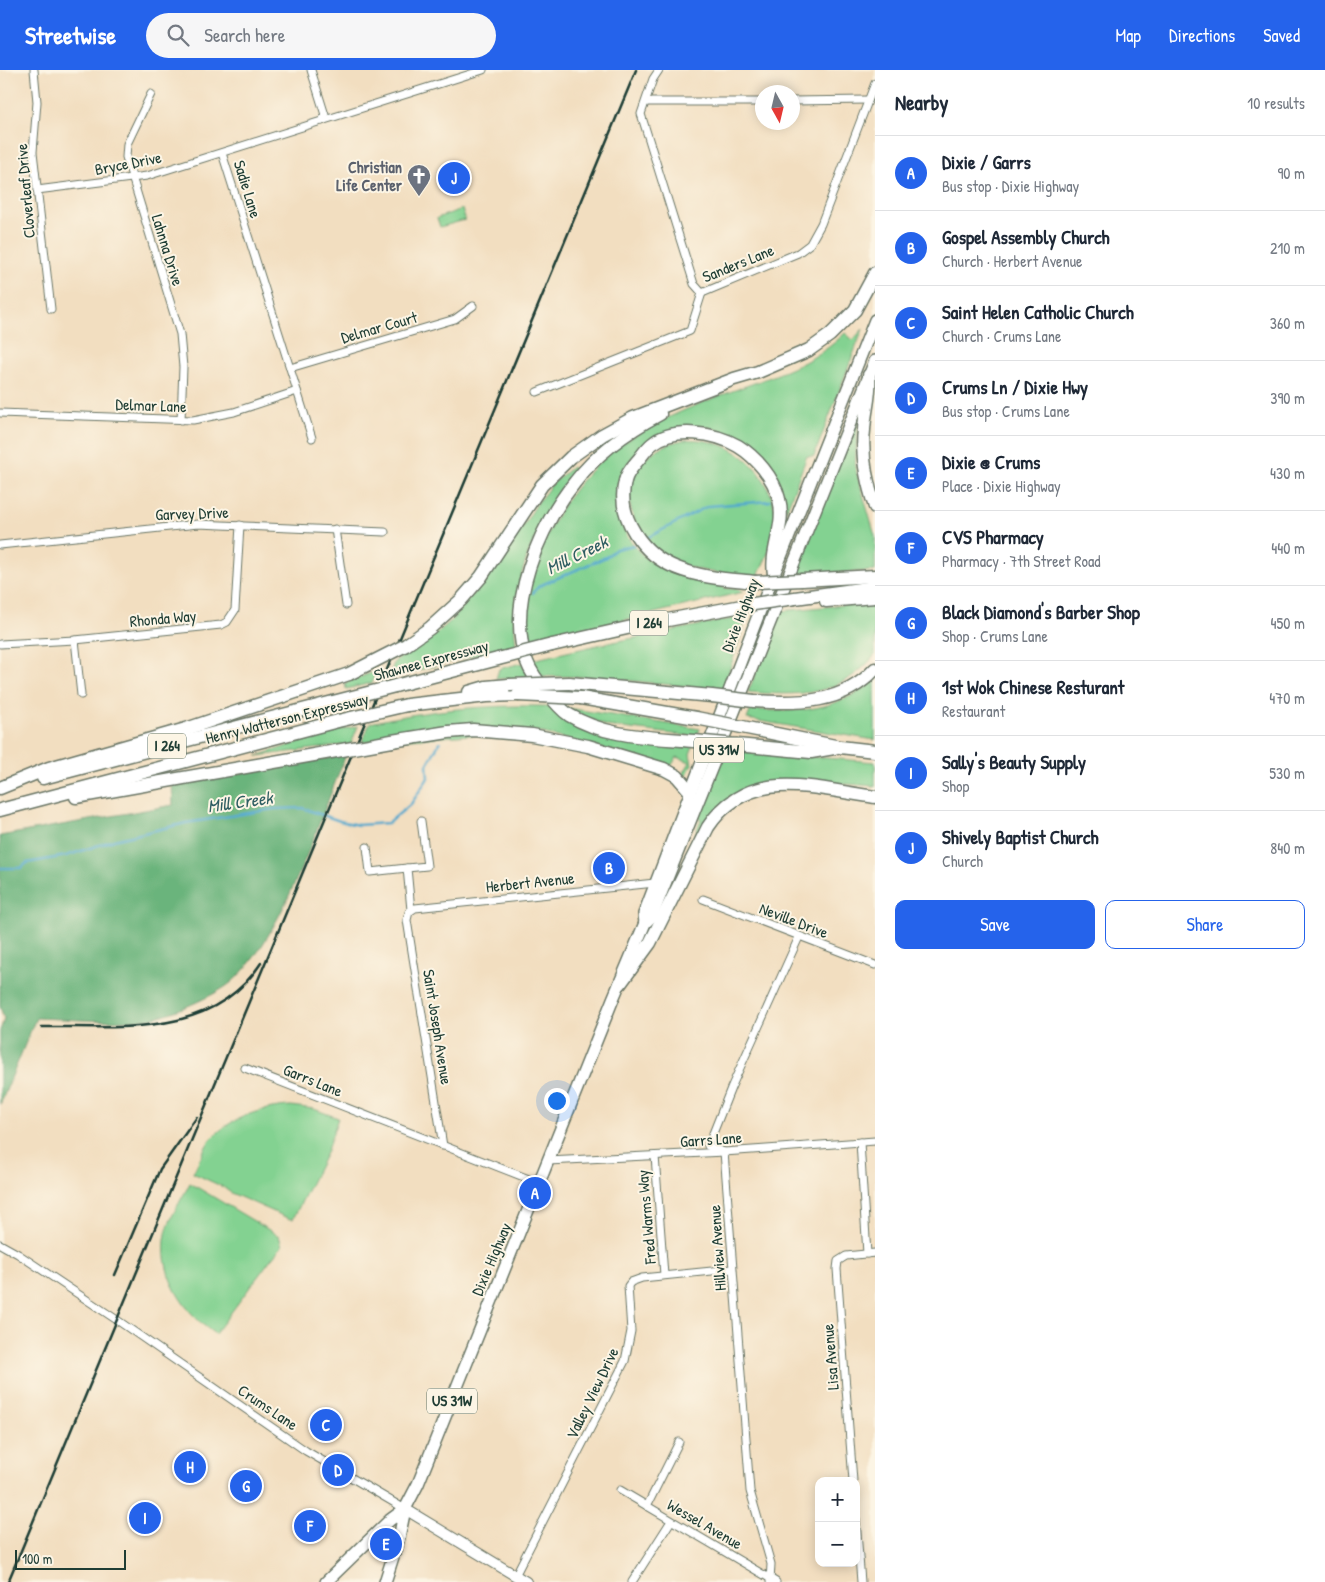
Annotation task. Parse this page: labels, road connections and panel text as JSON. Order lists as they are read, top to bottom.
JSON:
{
  "streets": {
    "highway": ["I 264", "Shawnee Expressway", "Henry Watterson Expressway"],
    "main road": ["Dixie Highway", "US 31W", "Crums Lane"],
    "street": [
      "Bryce Drive",
      "Sadie Lane",
      "Cloverleaf Drive",
      "Lahnna Drive",
      "Sanders Lane",
      "Delmar Court",
      "Delmar Lane",
      "Garvey Drive",
      "Rhonda Way",
      "Herbert Avenue",
      "Neville Drive",
      "Saint Joseph Avenue",
      "Garrs Lane",
      "Fred Warms Way",
      "Hillview Avenue",
      "Lisa Avenue",
      "Valley View Drive",
      "Wessel Avenue"
    ]
  },
  "crossings": [
    ["Bryce Drive", "Sadie Lane"],
    ["Bryce Drive", "Cloverleaf Drive"],
    ["Bryce Drive", "Lahnna Drive"],
    ["Sadie Lane", "Delmar Court"],
    ["Sadie Lane", "Delmar Lane"],
    ["Lahnna Drive", "Delmar Lane"],
    ["Garvey Drive", "Rhonda Way"],
    ["Dixie Highway", "Herbert Avenue"],
    ["Dixie Highway", "Garrs Lane"],
    ["Dixie Highway", "Crums Lane"],
    ["I 264", "Henry Watterson Expressway"],
    ["Herbert Avenue", "Saint Joseph Avenue"],
    ["Saint Joseph Avenue", "Garrs Lane"],
    ["Garrs Lane", "Fred Warms Way"],
    ["Garrs Lane", "Hillview Avenue"],
    ["Fred Warms Way", "Valley View Drive"],
    ["Hillview Avenue", "Valley View Drive"],
    ["Hillview Avenue", "Wessel Avenue"],
    ["Valley View Drive", "Crums Lane"]
  ],
  "water": ["Mill Creek"],
  "places": {
    "church": ["Christian Life Center"]
  },
  "scale_bar": "100 m",
  "north": "bottom",
  "page": {
    "header": "Streetwise",
    "search": "Search here",
    "nav": ["Map", "Directions", "Saved"],
    "heading": ["Nearby", "10 results"],
    "list": [
      {
        "mark": "A",
        "name": "Dixie / Garrs",
        "note": "Bus stop · Dixie Highway",
        "value": "90 m"
      },
      {
        "mark": "B",
        "name": "Gospel Assembly Church",
        "note": "Church · Herbert Avenue",
        "value": "210 m"
      },
      {
        "mark": "C",
        "name": "Saint Helen Catholic Church",
        "note": "Church · Crums Lane",
        "value": "360 m"
      },
      {
        "mark": "D",
        "name": "Crums Ln / Dixie Hwy",
        "note": "Bus stop · Crums Lane",
        "value": "390 m"
      },
      {
        "mark": "E",
        "name": "Dixie @ Crums",
        "note": "Place · Dixie Highway",
        "value": "430 m"
      },
      {
        "mark": "F",
        "name": "CVS Pharmacy",
        "note": "Pharmacy · 7th Street Road",
        "value": "440 m"
      },
      {
        "mark": "G",
        "name": "Black Diamond's Barber Shop",
        "note": "Shop · Crums Lane",
        "value": "450 m"
      },
      {
        "mark": "H",
        "name": "1st Wok Chinese Resturant",
        "note": "Restaurant",
        "value": "470 m"
      },
      {
        "mark": "I",
        "name": "Sally's Beauty Supply",
        "note": "Shop",
        "value": "530 m"
      },
      {
        "mark": "J",
        "name": "Shively Baptist Church",
        "note": "Church",
        "value": "840 m"
      }
    ],
    "pins": [
      "J",
      "B",
      "A",
      "C",
      "H",
      "D",
      "G",
      "I",
      "F",
      "E"
    ],
    "buttons": ["Save", "Share"],
    "map_buttons": ["+", "−"],
    "scale": "100 m"
  }
}
